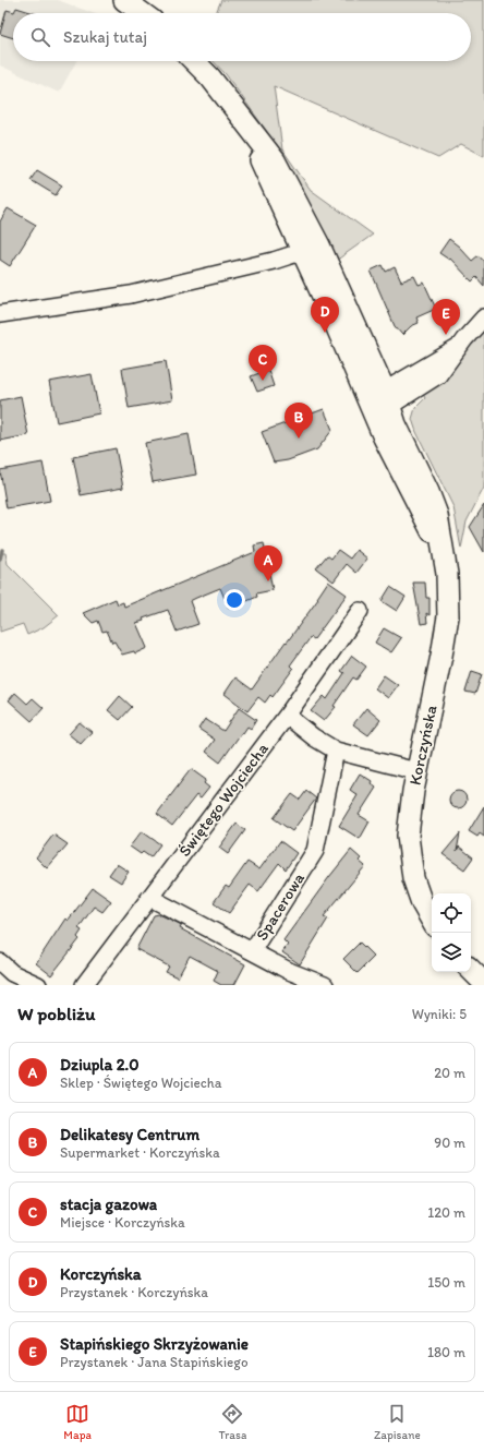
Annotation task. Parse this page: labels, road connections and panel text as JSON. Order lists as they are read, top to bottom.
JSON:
{
  "streets": {
    "main road": ["Korczyńska"],
    "street": ["Świętego Wojciecha", "Spacerowa"]
  },
  "crossings": [
    ["Świętego Wojciecha", "Spacerowa"]
  ],
  "page": {
    "search": "Szukaj tutaj",
    "pins": [
      "D",
      "E",
      "C",
      "B",
      "A"
    ],
    "heading": ["W pobliżu", "Wyniki: 5"],
    "list": [
      {
        "mark": "A",
        "name": "Dziupla 2.0",
        "note": "Sklep · Świętego Wojciecha",
        "value": "20 m"
      },
      {
        "mark": "B",
        "name": "Delikatesy Centrum",
        "note": "Supermarket · Korczyńska",
        "value": "90 m"
      },
      {
        "mark": "C",
        "name": "stacja gazowa",
        "note": "Miejsce · Korczyńska",
        "value": "120 m"
      },
      {
        "mark": "D",
        "name": "Korczyńska",
        "note": "Przystanek · Korczyńska",
        "value": "150 m"
      },
      {
        "mark": "E",
        "name": "Stapińskiego Skrzyżowanie",
        "note": "Przystanek · Jana Stapińskiego",
        "value": "180 m"
      }
    ],
    "nav": ["Mapa", "Trasa", "Zapisane"]
  }
}
